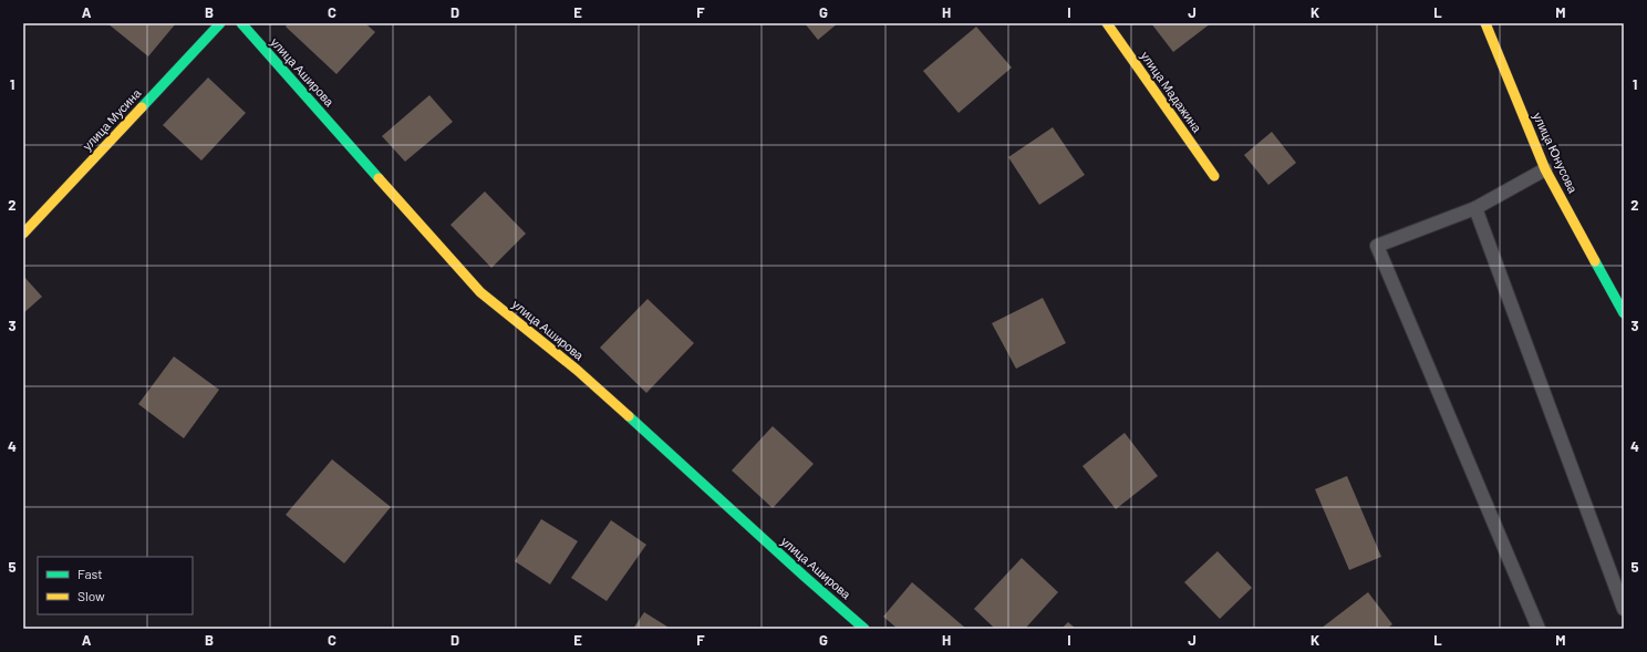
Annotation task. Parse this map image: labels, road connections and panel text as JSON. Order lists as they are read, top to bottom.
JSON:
{
  "streets": {
    "street": [
      "улица Аширова",
      "улица Мадажина",
      "улица Мусина",
      "улица Юнусова"
    ]
  },
  "legend": ["Fast", "Slow"],
  "grid": {
    "columns": [
      "A",
      "B",
      "C",
      "D",
      "E",
      "F",
      "G",
      "H",
      "I",
      "J",
      "K",
      "L",
      "M"
    ],
    "rows": [
      "1",
      "2",
      "3",
      "4",
      "5"
    ]
  }
}
